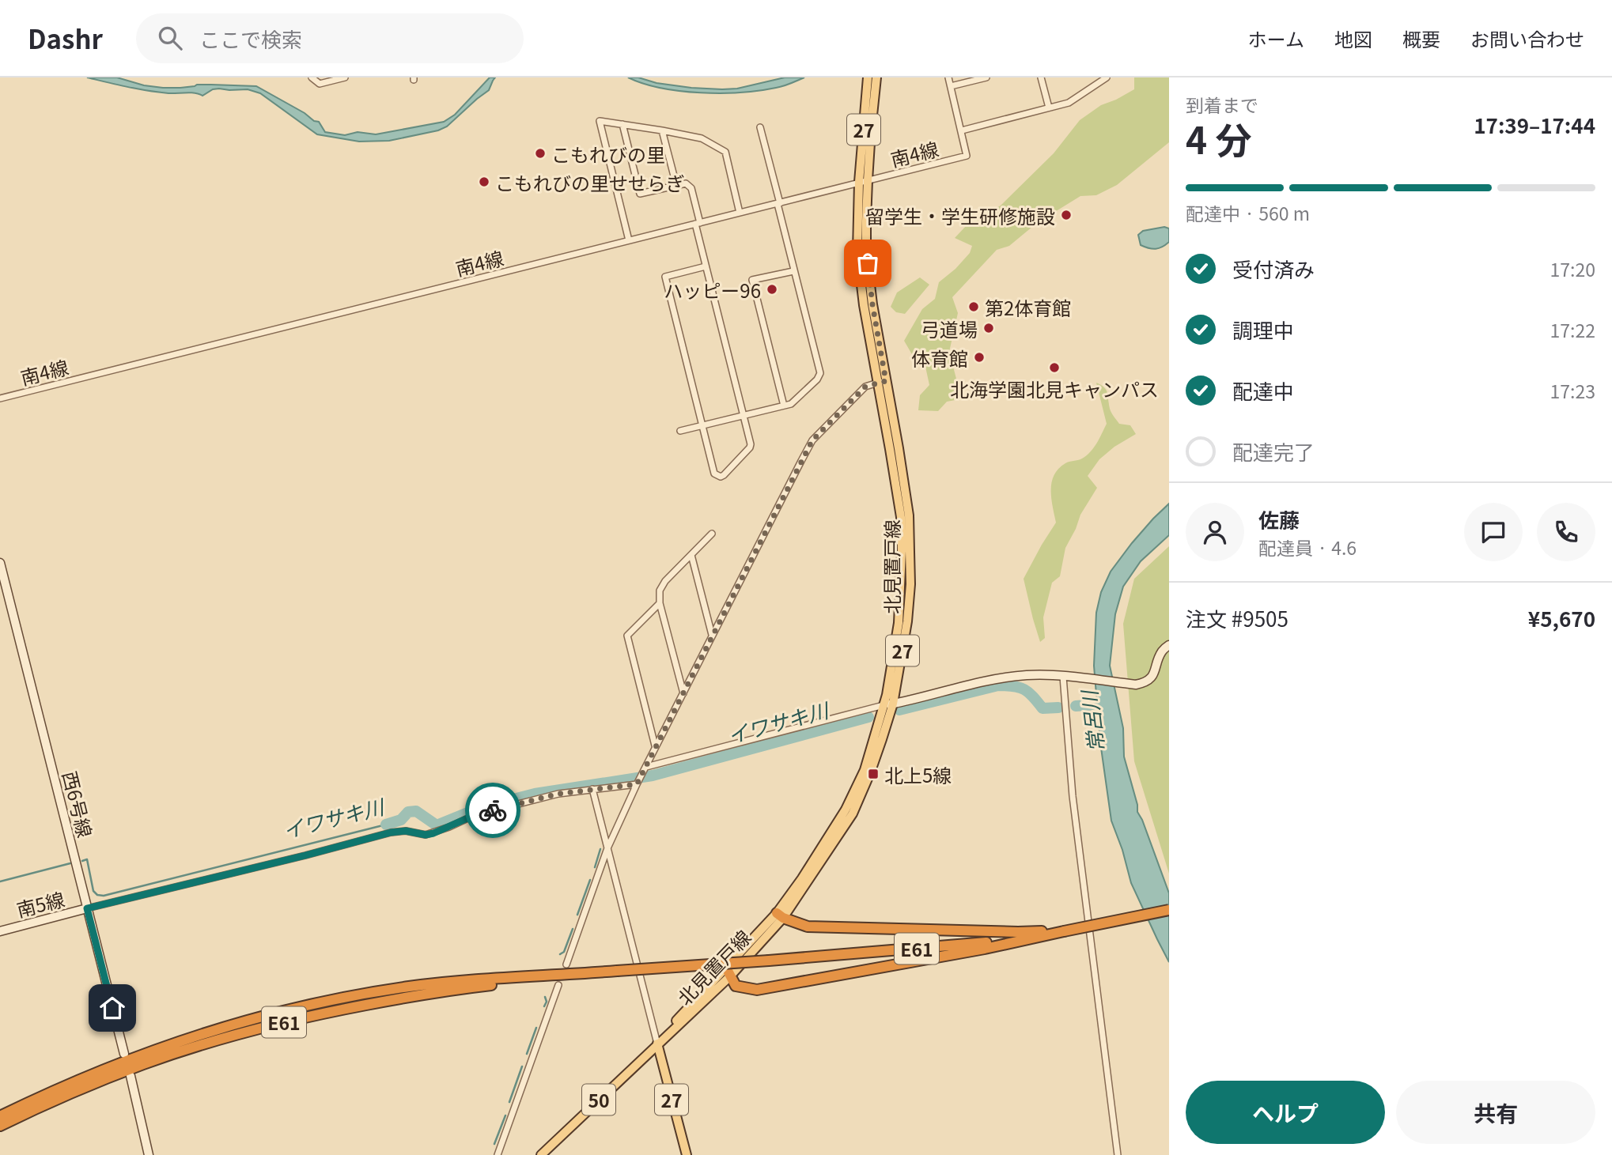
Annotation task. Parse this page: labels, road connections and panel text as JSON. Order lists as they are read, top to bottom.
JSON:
{
  "streets": {
    "highway": ["E61"],
    "main road": ["27", "北見置戸線", "50"],
    "street": ["南4線", "西6号線", "南5線"]
  },
  "crossings": [
    ["27", "北見置戸線"],
    ["南4線", "北見置戸線"],
    ["西6号線", "南5線"]
  ],
  "water": ["イワサキ川", "常呂川"],
  "places": {
    "other": [
      "こもれびの里",
      "こもれびの里せせらぎ",
      "留学生・学生研修施設",
      "ハッピー96",
      "第2体育館",
      "弓道場",
      "体育館",
      "北海学園北見キャンパス"
    ],
    "transit": ["北上5線"]
  },
  "page": {
    "header": "Dashr",
    "search": "ここで検索",
    "nav": [
      "ホーム",
      "地図",
      "概要",
      "お問い合わせ"
    ],
    "heading": ["4 分", "到着まで", "17:39–17:44"],
    "panel": [
      "佐藤",
      "配達員 · 4.6",
      "注文 #9505",
      "¥5,670"
    ],
    "bar": "配達中 · 560 m",
    "list": [
      ["受付済み", "17:20"],
      ["調理中", "17:22"],
      ["配達中", "17:23"],
      "配達完了"
    ],
    "buttons": ["ヘルプ", "共有"]
  }
}
